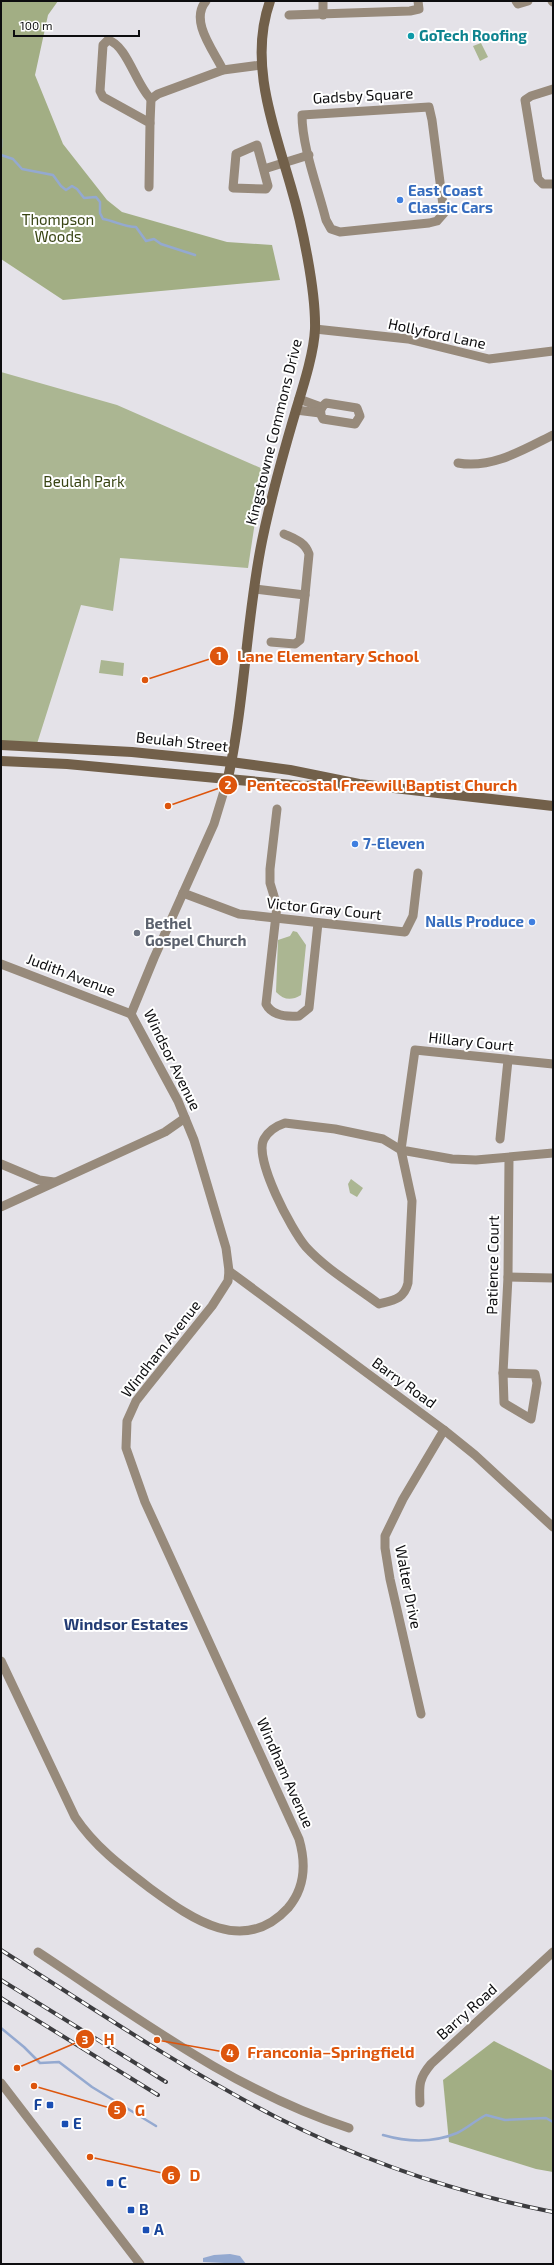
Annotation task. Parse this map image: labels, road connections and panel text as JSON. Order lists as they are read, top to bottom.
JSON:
{
  "streets": {
    "main road": ["Kingstowne Commons Drive", "Beulah Street"],
    "street": [
      "Gadsby Square",
      "Hollyford Lane",
      "Victor Gray Court",
      "Judith Avenue",
      "Hillary Court",
      "Windsor Avenue",
      "Patience Court",
      "Windham Avenue",
      "Barry Road",
      "Walter Drive"
    ]
  },
  "crossings": [
    ["Hollyford Lane", "Kingstowne Commons Drive"],
    ["Kingstowne Commons Drive", "Beulah Street"],
    ["Kingstowne Commons Drive", "Windsor Avenue"],
    ["Beulah Street", "Windsor Avenue"],
    ["Victor Gray Court", "Windsor Avenue"],
    ["Judith Avenue", "Windsor Avenue"],
    ["Windsor Avenue", "Windham Avenue"],
    ["Windsor Avenue", "Barry Road"],
    ["Windham Avenue", "Barry Road"],
    ["Barry Road", "Walter Drive"]
  ],
  "districts": ["Windsor Estates"],
  "parks": ["Thompson Woods", "Beulah Park"],
  "places": {
    "other": [
      "GoTech Roofing",
      "East Coast Classic Cars",
      "Lane Elementary School",
      "Pentecostal Freewill Baptist Church",
      "7-Eleven",
      "Nalls Produce",
      "Bethel Gospel Church",
      "Franconia–Springfield",
      "H",
      "G",
      "D"
    ],
    "transit": [
      "F",
      "E",
      "C",
      "B",
      "A"
    ]
  },
  "scale_bar": "100 m"
}
